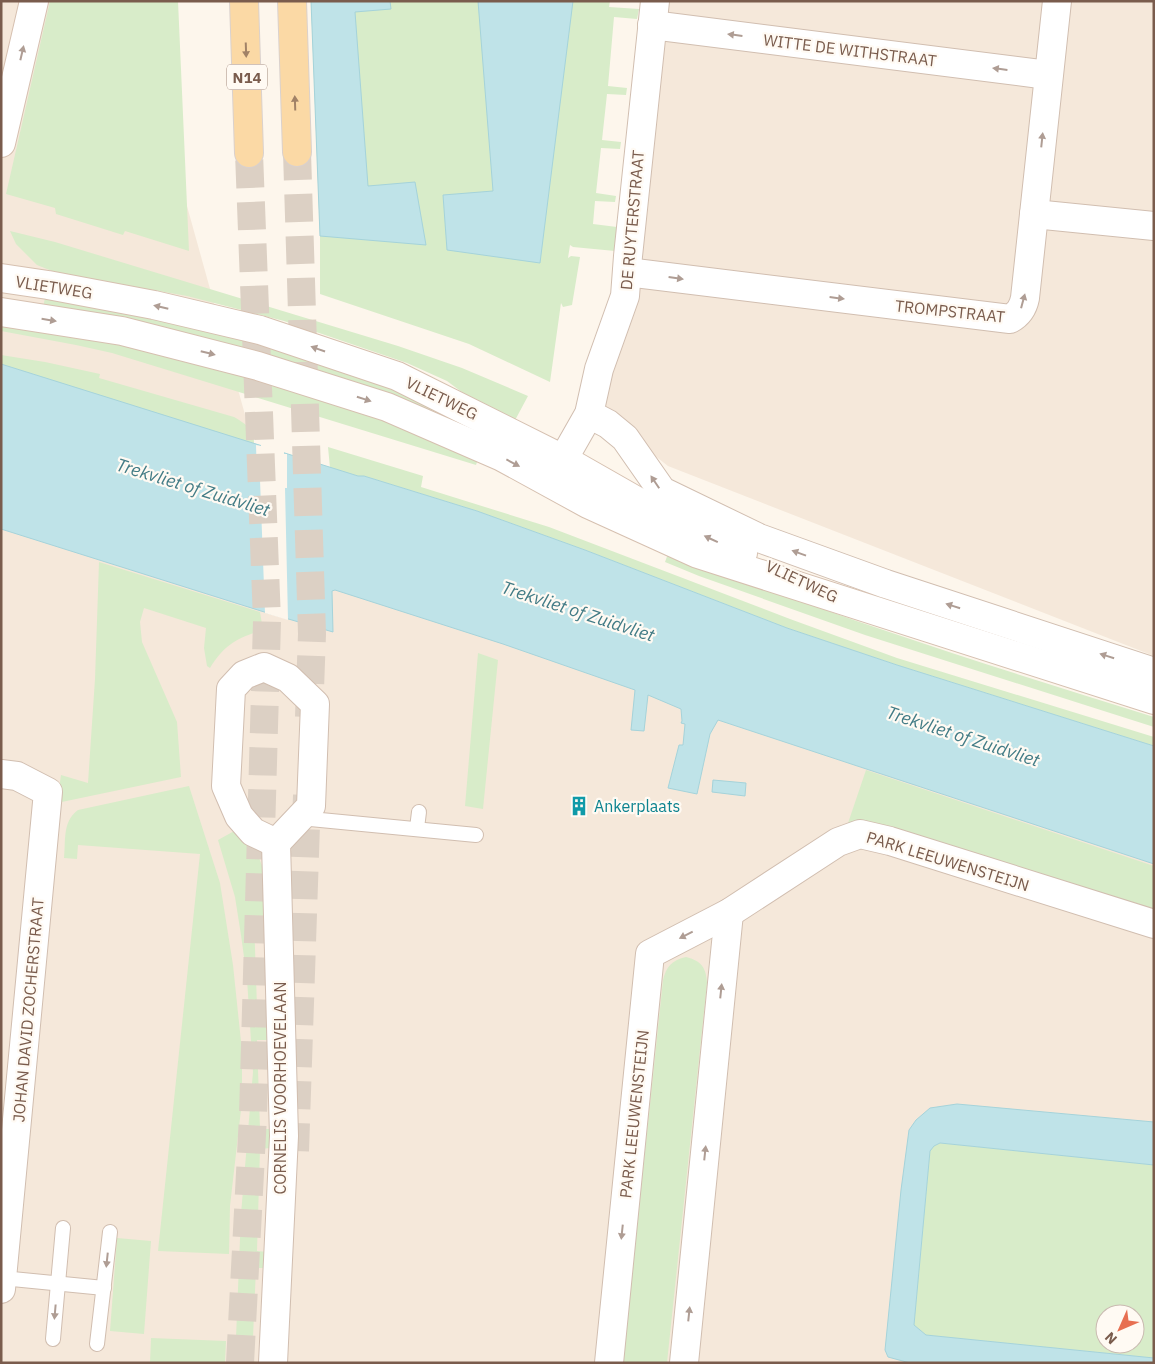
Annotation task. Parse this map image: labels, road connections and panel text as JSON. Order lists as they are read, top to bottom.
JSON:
{
  "streets": {
    "main road": ["N14"],
    "street": [
      "WITTE DE WITHSTRAAT",
      "DE RUYTERSTRAAT",
      "VLIETWEG",
      "TROMPSTRAAT",
      "PARK LEEUWENSTEIJN",
      "JOHAN DAVID ZOCHERSTRAAT",
      "CORNELIS VOORHOEVELAAN"
    ]
  },
  "crossings": [
    ["WITTE DE WITHSTRAAT", "DE RUYTERSTRAAT"],
    ["WITTE DE WITHSTRAAT", "TROMPSTRAAT"],
    ["DE RUYTERSTRAAT", "VLIETWEG"],
    ["DE RUYTERSTRAAT", "TROMPSTRAAT"]
  ],
  "one_way": ["WITTE DE WITHSTRAAT"],
  "water": ["Trekvliet of Zuidvliet"],
  "places": {
    "building": ["Ankerplaats"]
  },
  "north": "bottom left"
}
